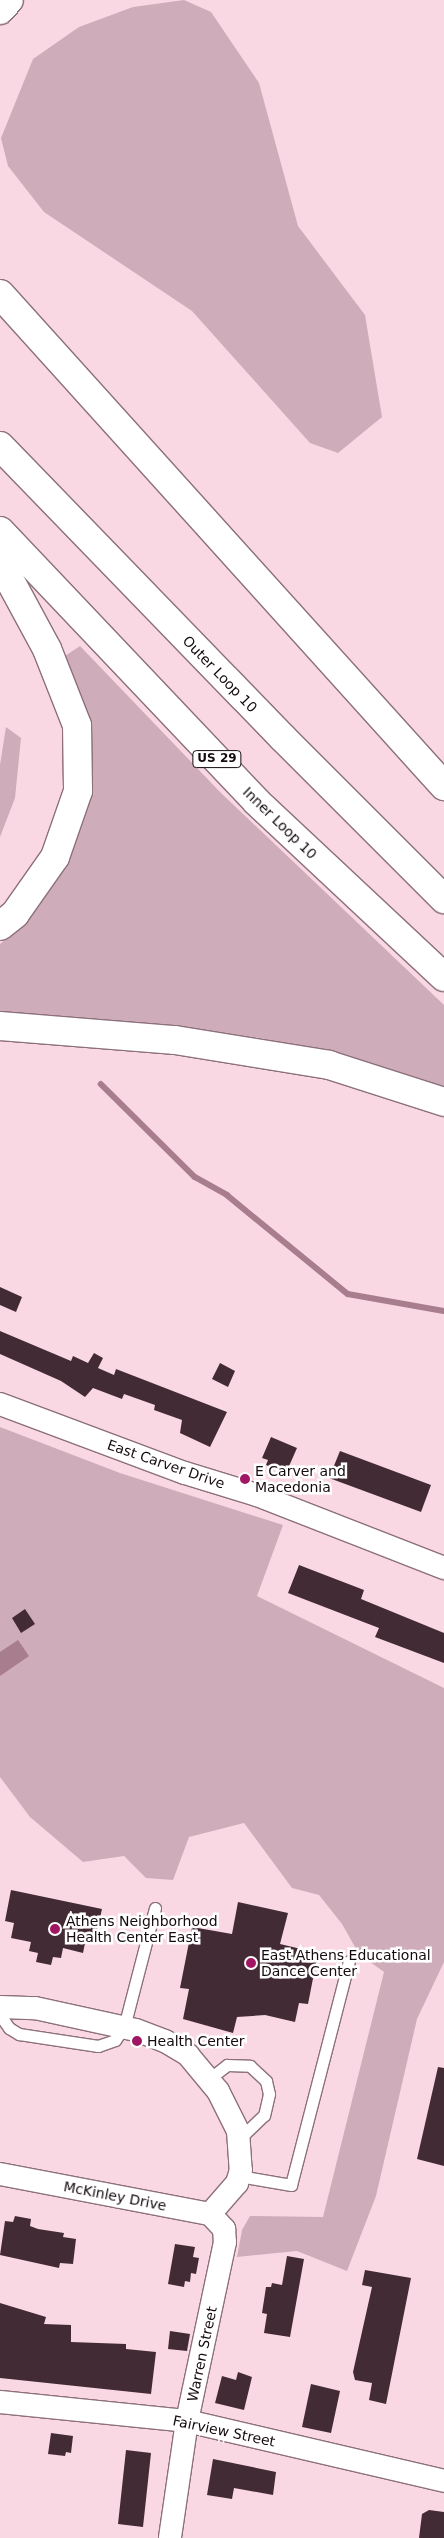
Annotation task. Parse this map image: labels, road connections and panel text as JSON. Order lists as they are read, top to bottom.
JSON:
{
  "streets": {
    "main road": ["Outer Loop 10", "US 29", "Inner Loop 10"],
    "street": [
      "East Carver Drive",
      "McKinley Drive",
      "Warren Street",
      "Fairview Street"
    ]
  },
  "crossings": [
    ["McKinley Drive", "Warren Street"],
    ["Warren Street", "Fairview Street"]
  ],
  "places": [
    "E Carver and Macedonia",
    "Athens Neighborhood Health Center East",
    "East Athens Educational Dance Center",
    "Health Center"
  ]
}
